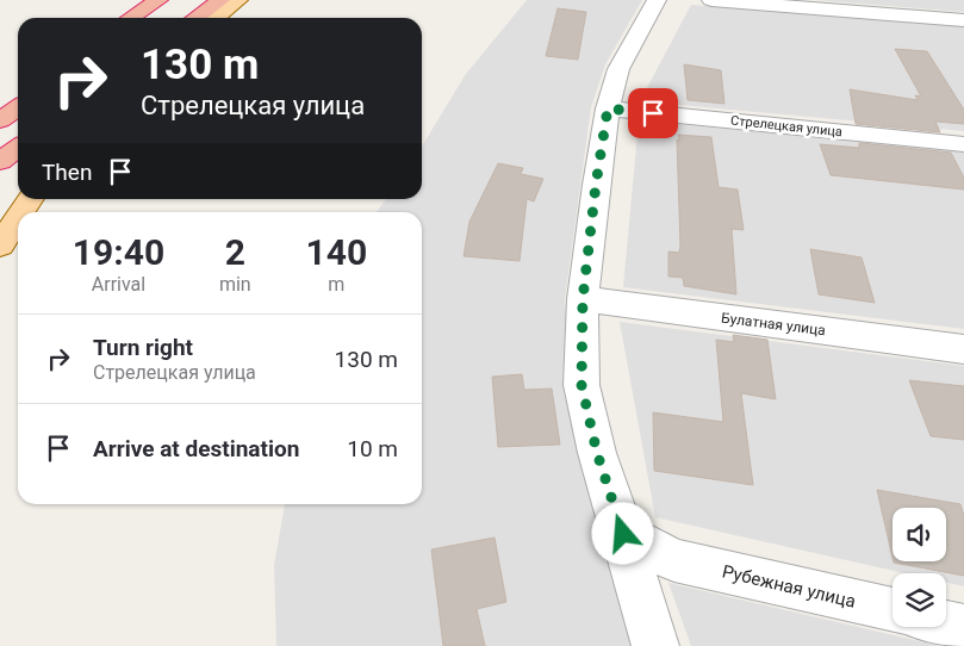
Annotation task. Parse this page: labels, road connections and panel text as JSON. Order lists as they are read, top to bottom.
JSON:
{
  "streets": {
    "street": ["Стрелецкая улица", "Булатная улица", "Рубежная улица"]
  },
  "page": {
    "turn": ["130 m", "Стрелецкая улица"],
    "then": "Then",
    "eta": [
      "19:40",
      "Arrival",
      "2",
      "min",
      "140",
      "m"
    ],
    "list": [
      {
        "name": "Turn right",
        "note": "Стрелецкая улица",
        "value": "130 m"
      },
      {
        "name": "Arrive at destination",
        "value": "10 m"
      }
    ]
  }
}
